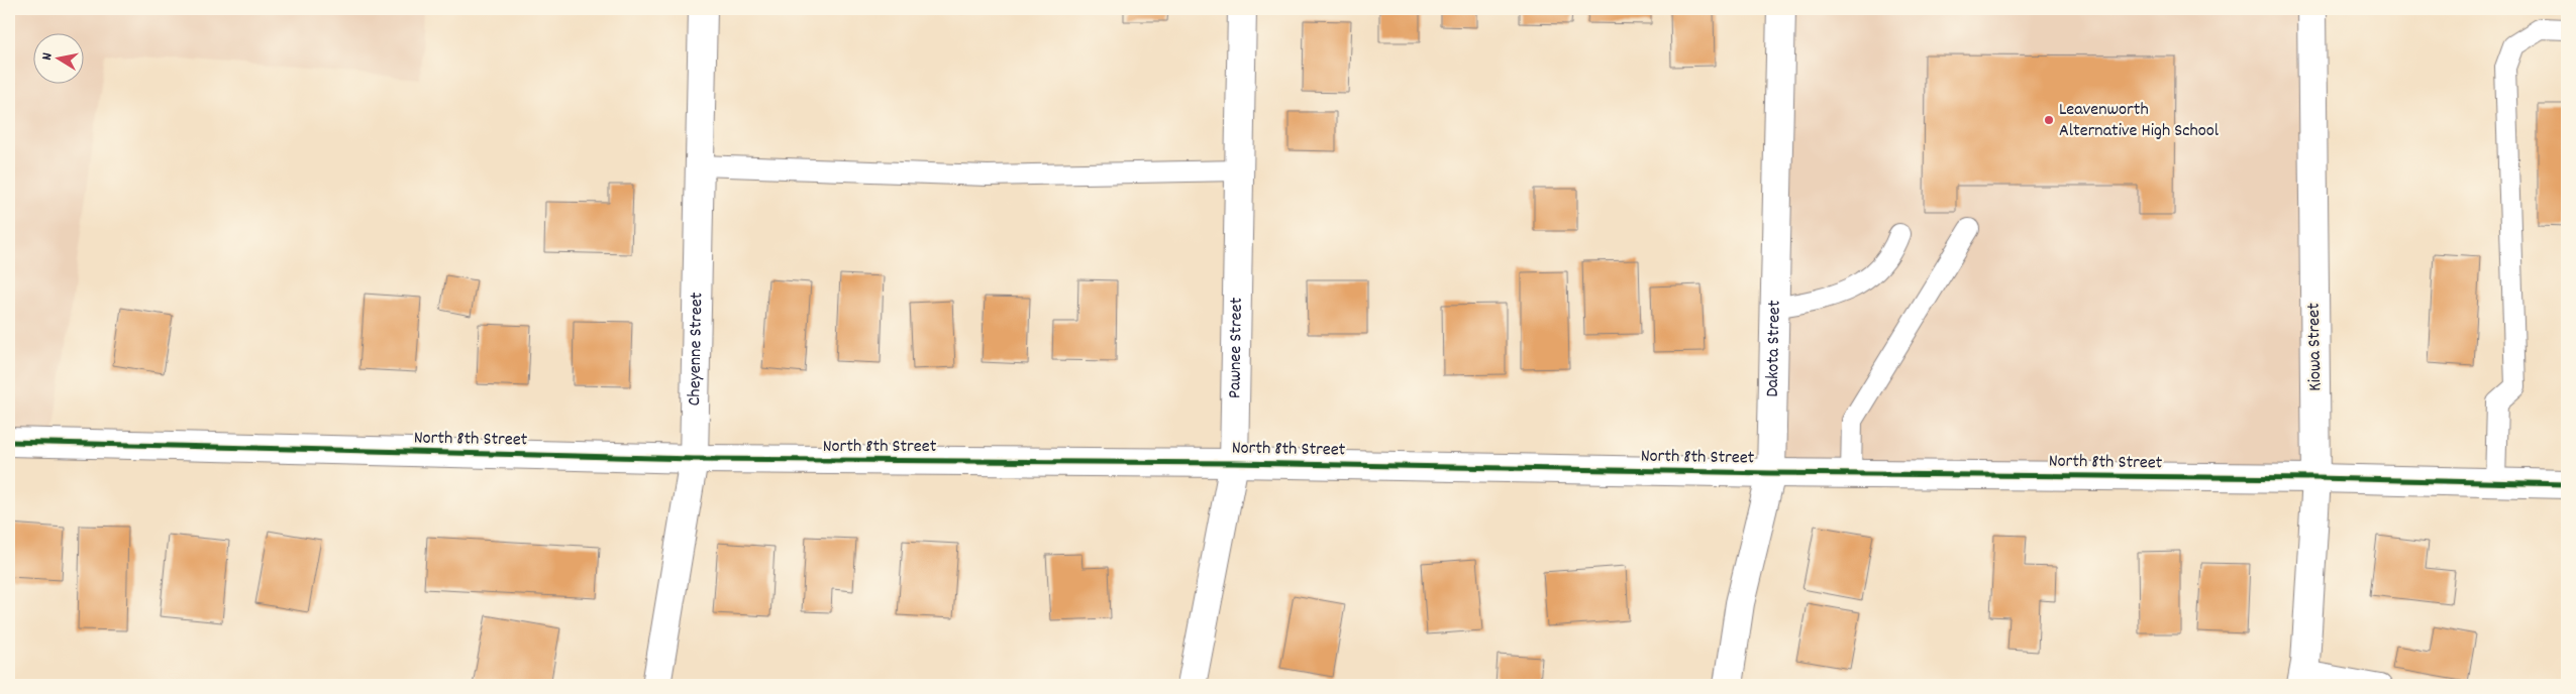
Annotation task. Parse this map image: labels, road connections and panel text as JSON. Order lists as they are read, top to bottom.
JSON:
{
  "streets": {
    "street": [
      "Kiowa Street",
      "Cheyenne Street",
      "Pawnee Street",
      "Dakota Street",
      "North 8th Street"
    ]
  },
  "crossings": [
    ["Kiowa Street", "North 8th Street"],
    ["Cheyenne Street", "North 8th Street"],
    ["Pawnee Street", "North 8th Street"],
    ["Dakota Street", "North 8th Street"]
  ],
  "places": ["Leavenworth Alternative High School"],
  "north": "left"
}
